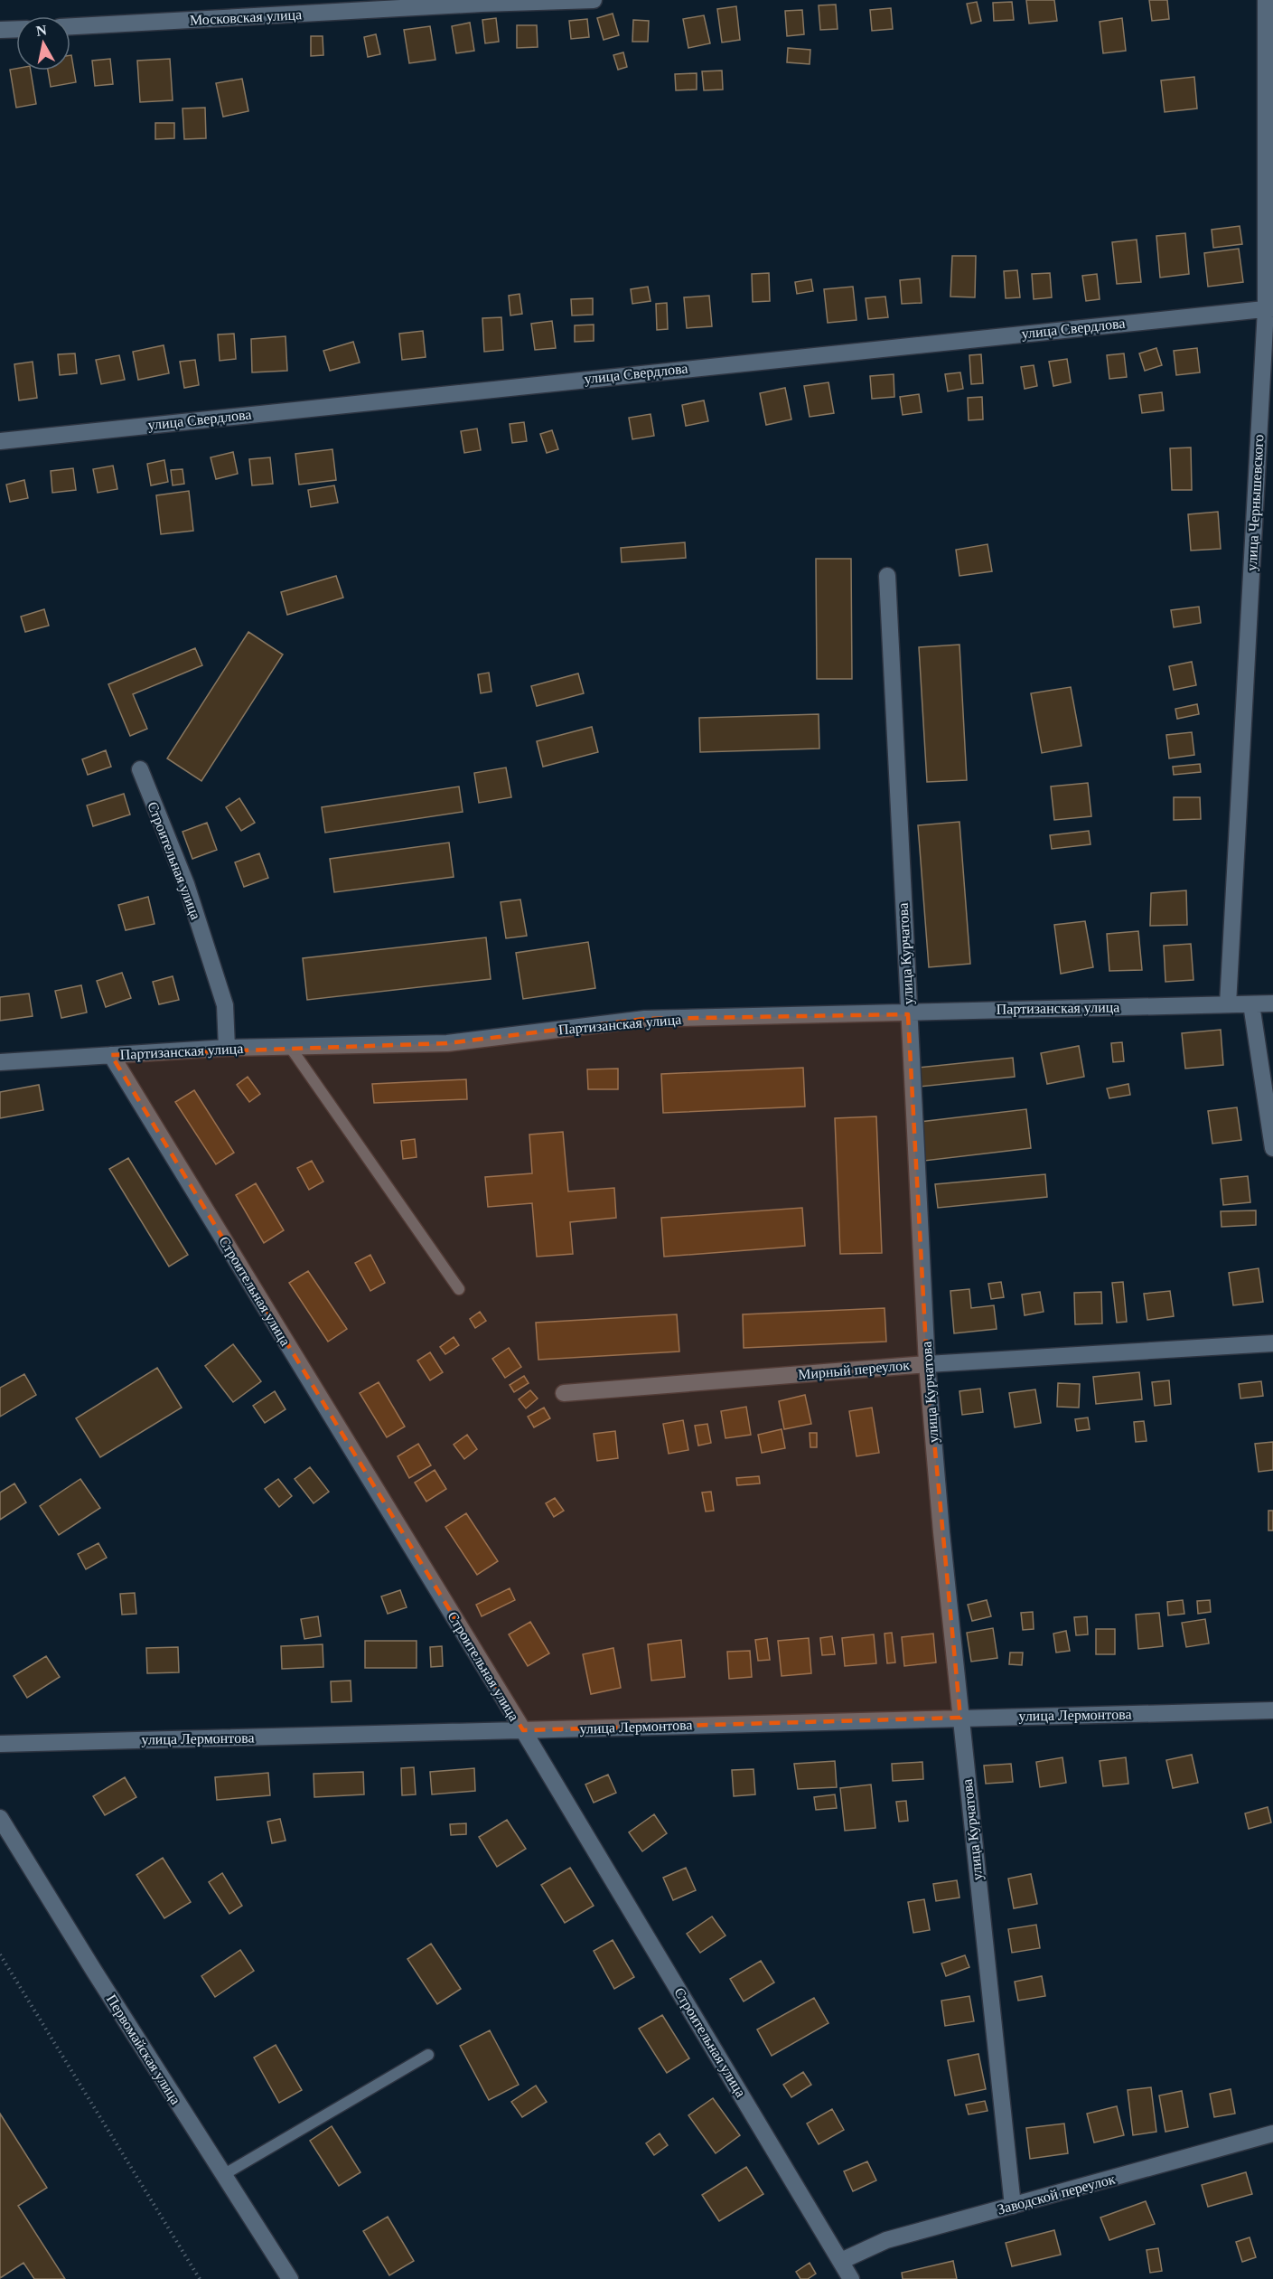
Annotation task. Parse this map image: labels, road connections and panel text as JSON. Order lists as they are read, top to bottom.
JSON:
{
  "streets": {
    "street": [
      "Московская улица",
      "улица Свердлова",
      "улица Чернышевского",
      "Строительная улица",
      "улица Курчатова",
      "Партизанская улица",
      "Мирный переулок",
      "улица Лермонтова",
      "Первомайская улица",
      "Заводской переулок"
    ]
  },
  "crossings": [
    ["улица Свердлова", "улица Чернышевского"],
    ["улица Чернышевского", "Партизанская улица"],
    ["Строительная улица", "Партизанская улица"],
    ["Строительная улица", "улица Лермонтова"],
    ["Строительная улица", "Заводской переулок"],
    ["улица Курчатова", "Партизанская улица"],
    ["улица Курчатова", "Мирный переулок"],
    ["улица Курчатова", "улица Лермонтова"],
    ["улица Курчатова", "Заводской переулок"]
  ],
  "north": "top"
}
